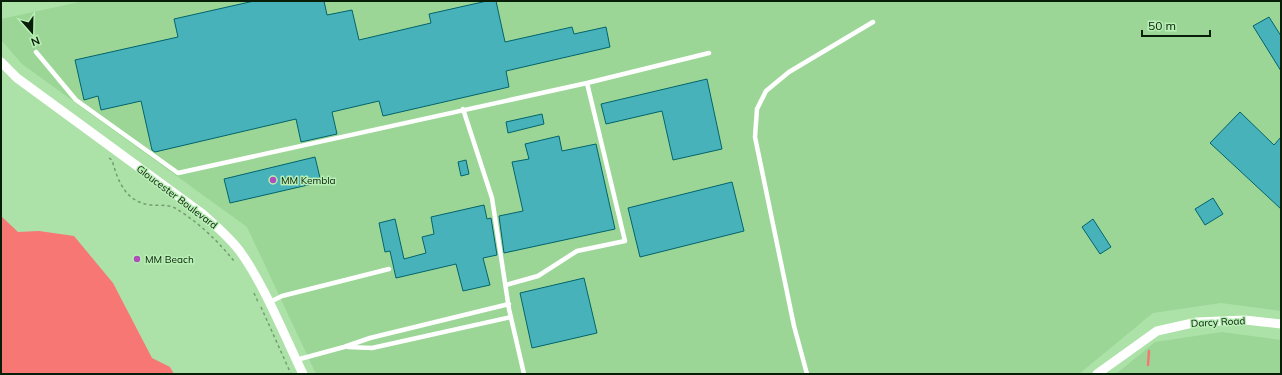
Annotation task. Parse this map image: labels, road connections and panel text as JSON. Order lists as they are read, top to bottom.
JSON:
{
  "streets": {
    "street": ["Gloucester Boulevard", "Darcy Road"]
  },
  "places": ["MM Kembla", "MM Beach"],
  "scale_bar": "50 m",
  "north": "bottom"
}
